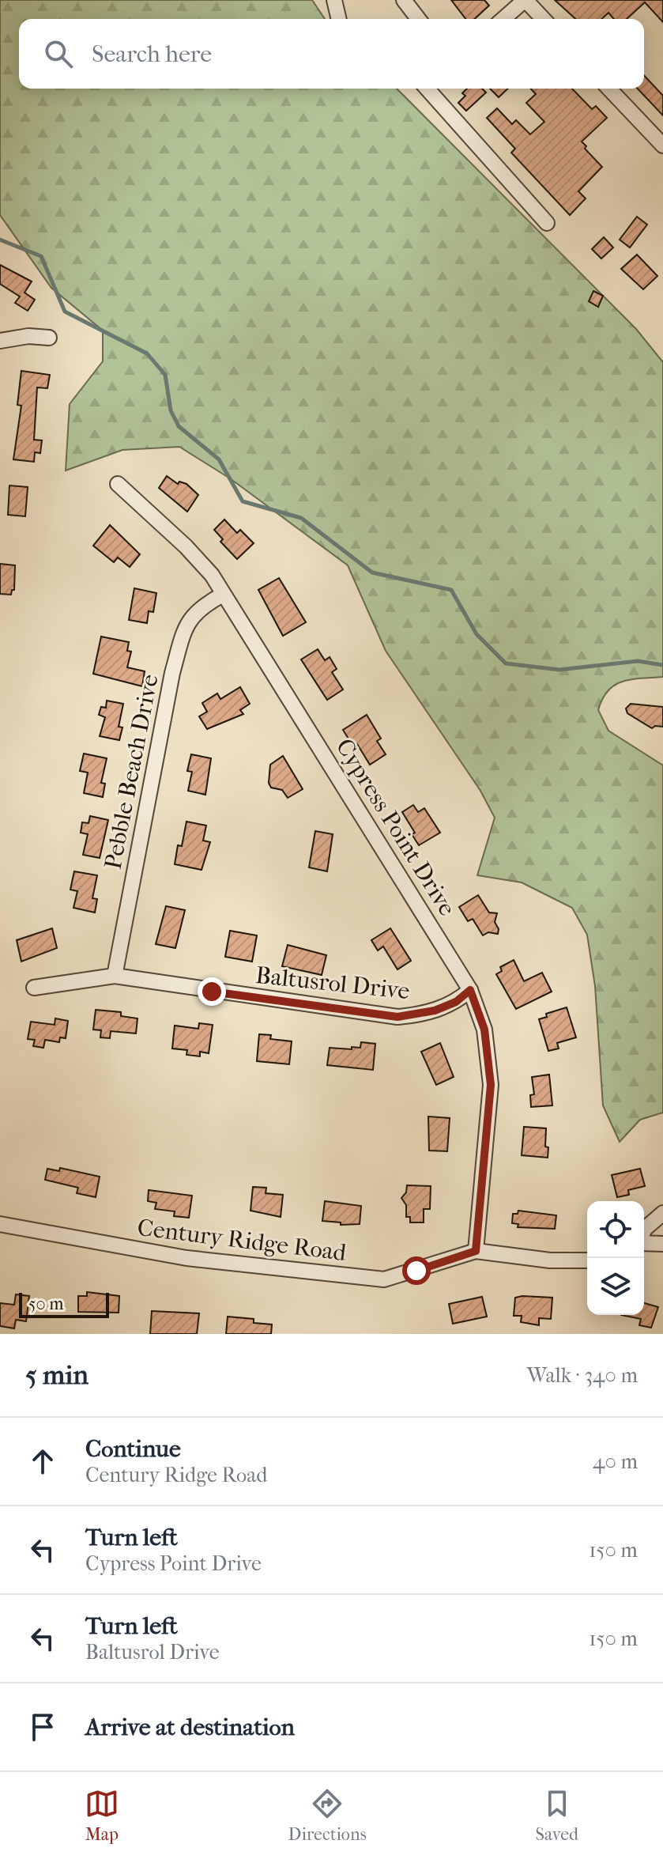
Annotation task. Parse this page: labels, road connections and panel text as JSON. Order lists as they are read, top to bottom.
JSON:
{
  "streets": {
    "street": [
      "Pebble Beach Drive",
      "Cypress Point Drive",
      "Baltusrol Drive",
      "Century Ridge Road"
    ]
  },
  "crossings": [
    ["Pebble Beach Drive", "Cypress Point Drive"],
    ["Pebble Beach Drive", "Baltusrol Drive"],
    ["Cypress Point Drive", "Baltusrol Drive"],
    ["Cypress Point Drive", "Century Ridge Road"]
  ],
  "scale_bar": "50 m",
  "page": {
    "search": "Search here",
    "scale": "50 m",
    "heading": ["5 min", "Walk · 340 m"],
    "list": [
      ["Continue", "Century Ridge Road", "40 m"],
      ["Turn left", "Cypress Point Drive", "150 m"],
      ["Turn left", "Baltusrol Drive", "150 m"],
      "Arrive at destination"
    ],
    "nav": ["Map", "Directions", "Saved"]
  }
}
